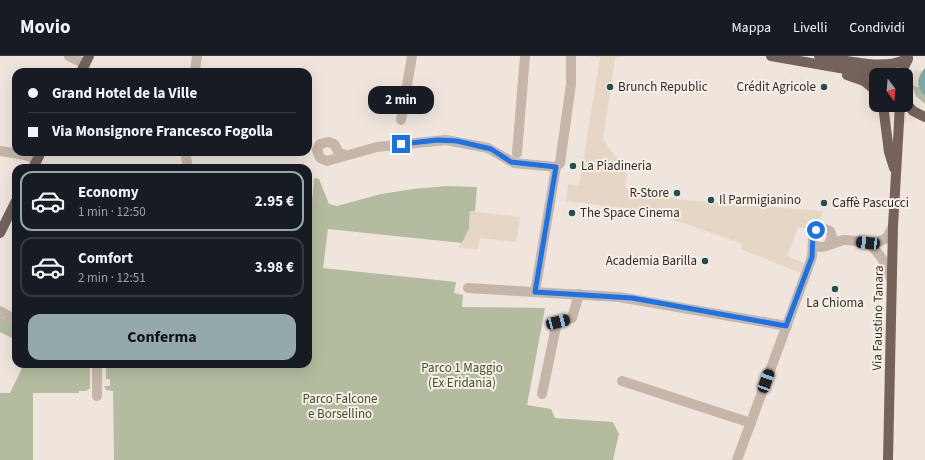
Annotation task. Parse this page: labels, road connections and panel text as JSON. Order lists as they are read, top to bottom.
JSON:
{
  "streets": {
    "main road": ["Via Faustino Tanara"]
  },
  "parks": ["Parco 1 Maggio (Ex Eridania)", "Parco Falcone e Borsellino"],
  "places": [
    "Brunch Republic",
    "Crédit Agricole",
    "La Piadineria",
    "R-Store",
    "Il Parmigianino",
    "Caffè Pascucci",
    "The Space Cinema",
    "Academia Barilla",
    "La Chioma"
  ],
  "north": "bottom",
  "page": {
    "header": "Movio",
    "nav": ["Mappa", "Livelli", "Condividi"],
    "banner": ["Grand Hotel de la Ville", "Via Monsignore Francesco Fogolla"],
    "bubble": "2 min",
    "list": [
      {
        "name": "Economy",
        "note": "1 min · 12:50",
        "value": "2.95 €"
      },
      {
        "name": "Comfort",
        "note": "2 min · 12:51",
        "value": "3.98 €"
      }
    ],
    "buttons": "Conferma"
  }
}
